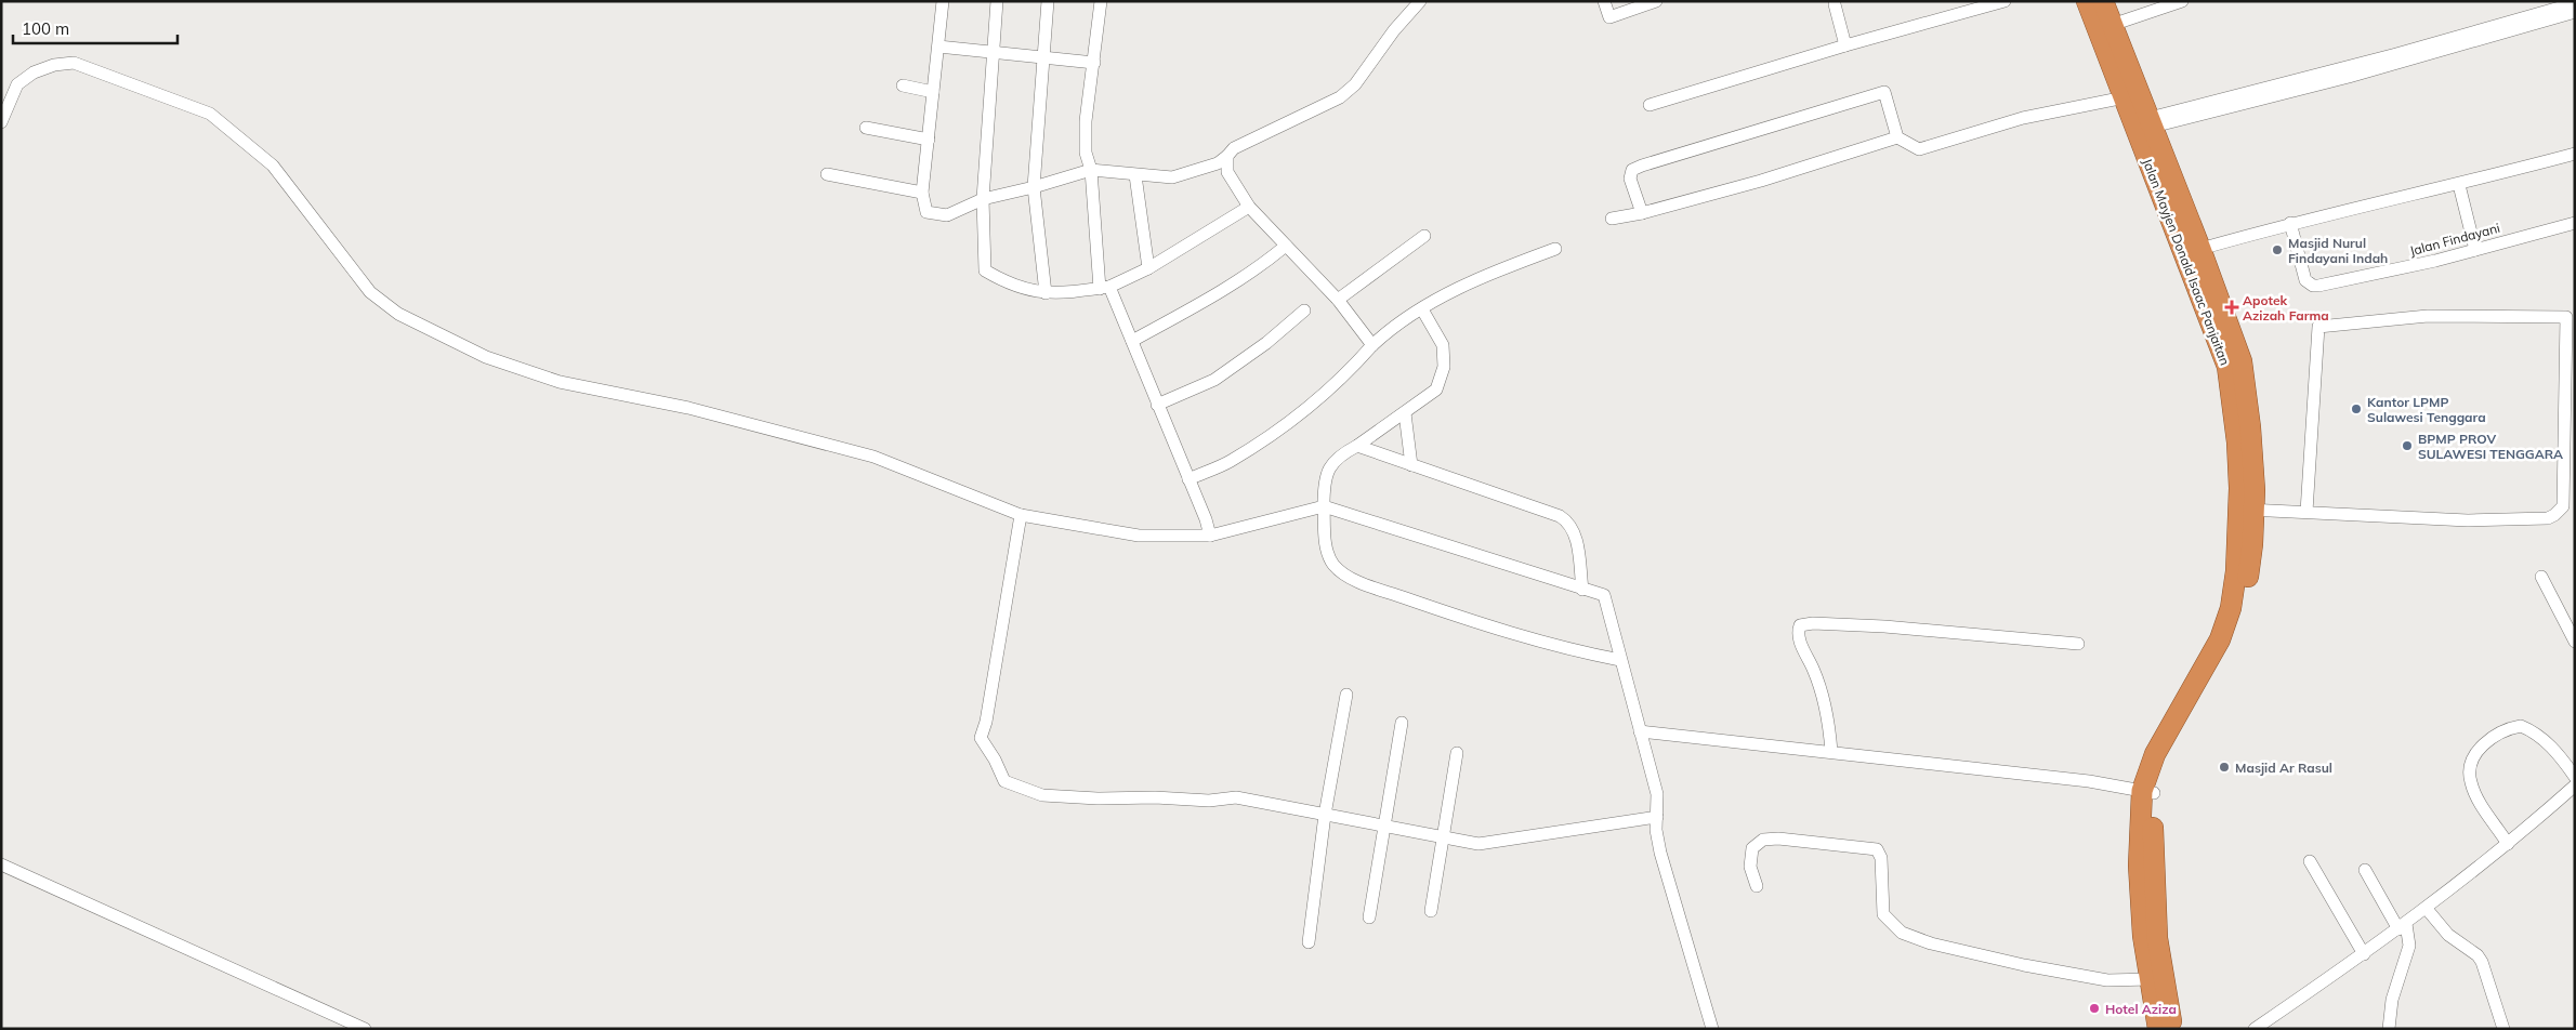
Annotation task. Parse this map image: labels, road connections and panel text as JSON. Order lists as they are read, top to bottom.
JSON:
{
  "streets": {
    "highway": ["Jalan Mayjen Donald Isaac Panjaitan"],
    "street": ["Jalan Findayani"]
  },
  "places": {
    "other": [
      "Masjid Nurul Findayani Indah",
      "Kantor LPMP Sulawesi Tenggara",
      "BPMP PROV SULAWESI TENGGARA",
      "Masjid Ar Rasul",
      "Hotel Aziza"
    ],
    "health": ["Apotek Azizah Farma"]
  },
  "scale_bar": "100 m"
}
